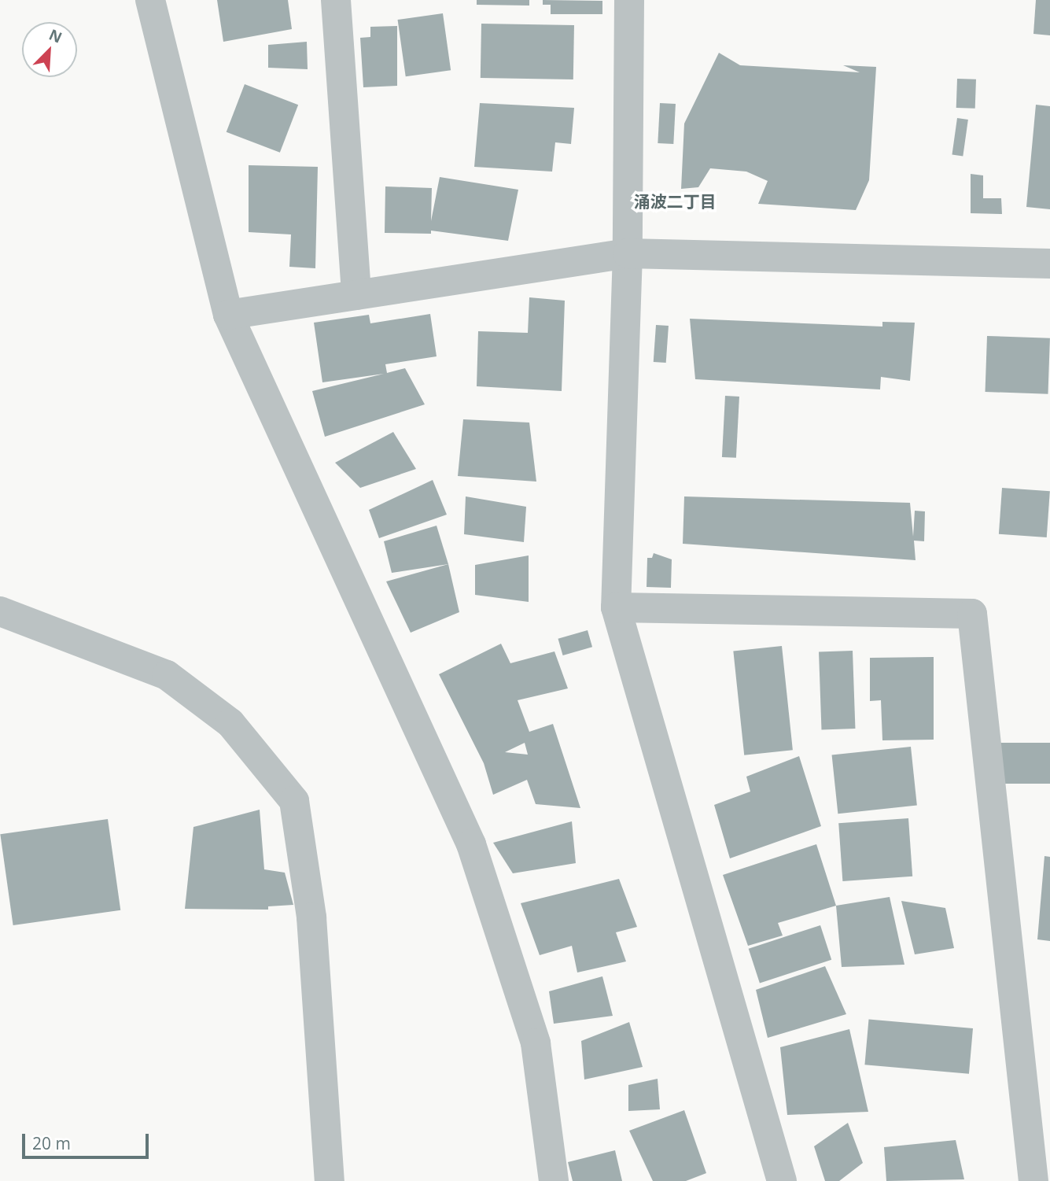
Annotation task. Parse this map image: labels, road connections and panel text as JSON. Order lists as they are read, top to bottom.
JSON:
{
  "districts": ["涌波二丁目"],
  "scale_bar": "20 m",
  "north": "top right"
}
